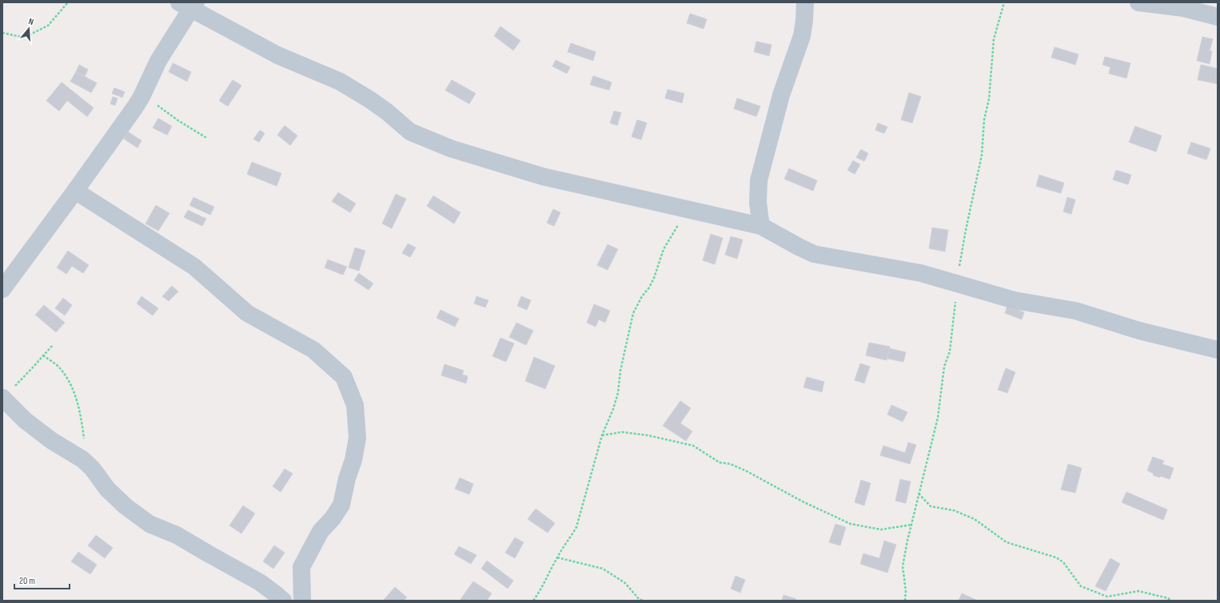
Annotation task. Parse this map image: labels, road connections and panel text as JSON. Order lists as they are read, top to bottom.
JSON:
{
  "scale_bar": "20 m",
  "north": "top"
}
